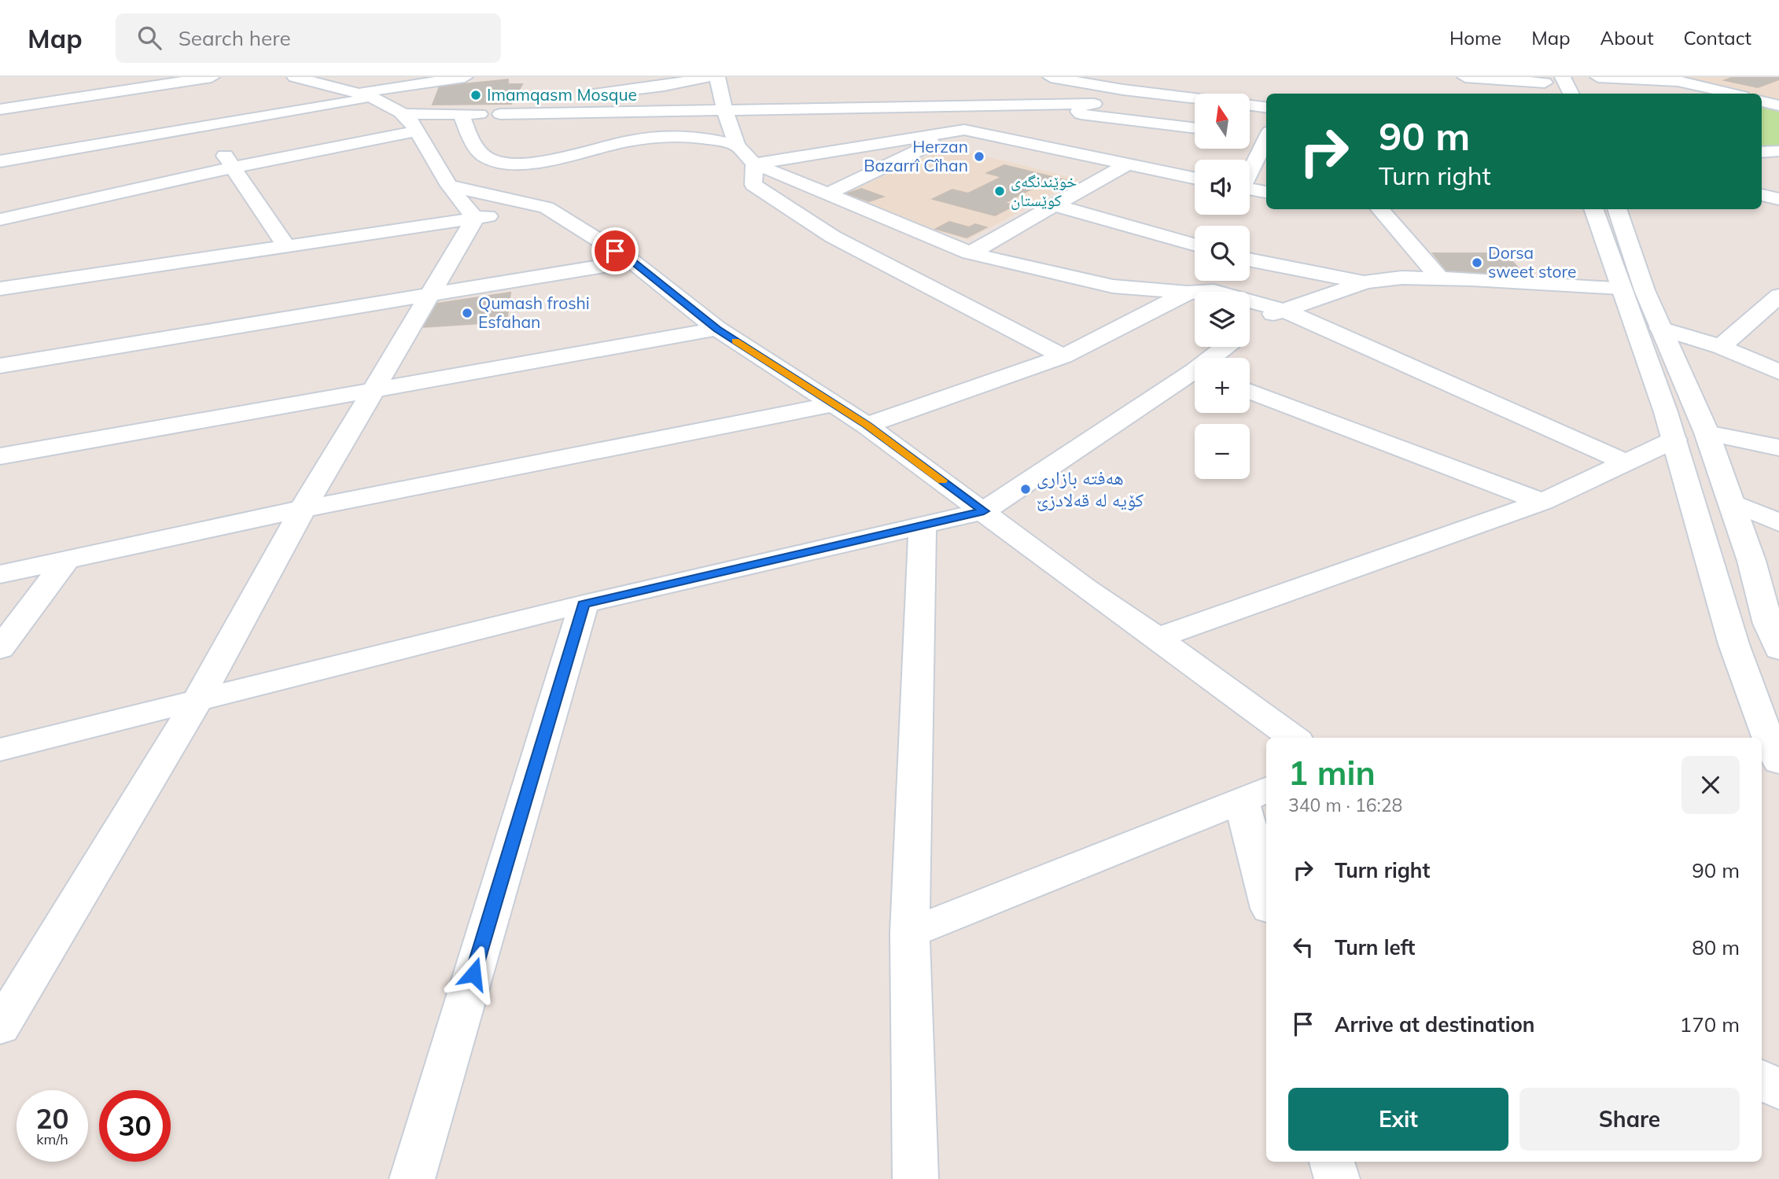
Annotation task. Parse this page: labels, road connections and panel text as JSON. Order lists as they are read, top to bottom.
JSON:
{
  "places": [
    "Imamqasm Mosque",
    "Herzan Bazarrî Cîhan",
    "خوێندنگەی کوێستان",
    "Dorsa sweet store",
    "Qumash froshi Esfahan",
    "هەفتە بازاری کۆیە لە قەلادزێ"
  ],
  "north": "top",
  "page": {
    "header": "Map",
    "search": "Search here",
    "nav": [
      "Home",
      "Map",
      "About",
      "Contact"
    ],
    "map_buttons": ["+", "−"],
    "turn": ["90 m", "Turn right"],
    "heading": ["1 min", "340 m · 16:28"],
    "list": [
      {
        "name": "Turn right",
        "value": "90 m"
      },
      {
        "name": "Turn left",
        "value": "80 m"
      },
      {
        "name": "Arrive at destination",
        "value": "170 m"
      }
    ],
    "buttons": ["Exit", "Share"],
    "speed": "20 km/h",
    "limit": "30"
  }
}
